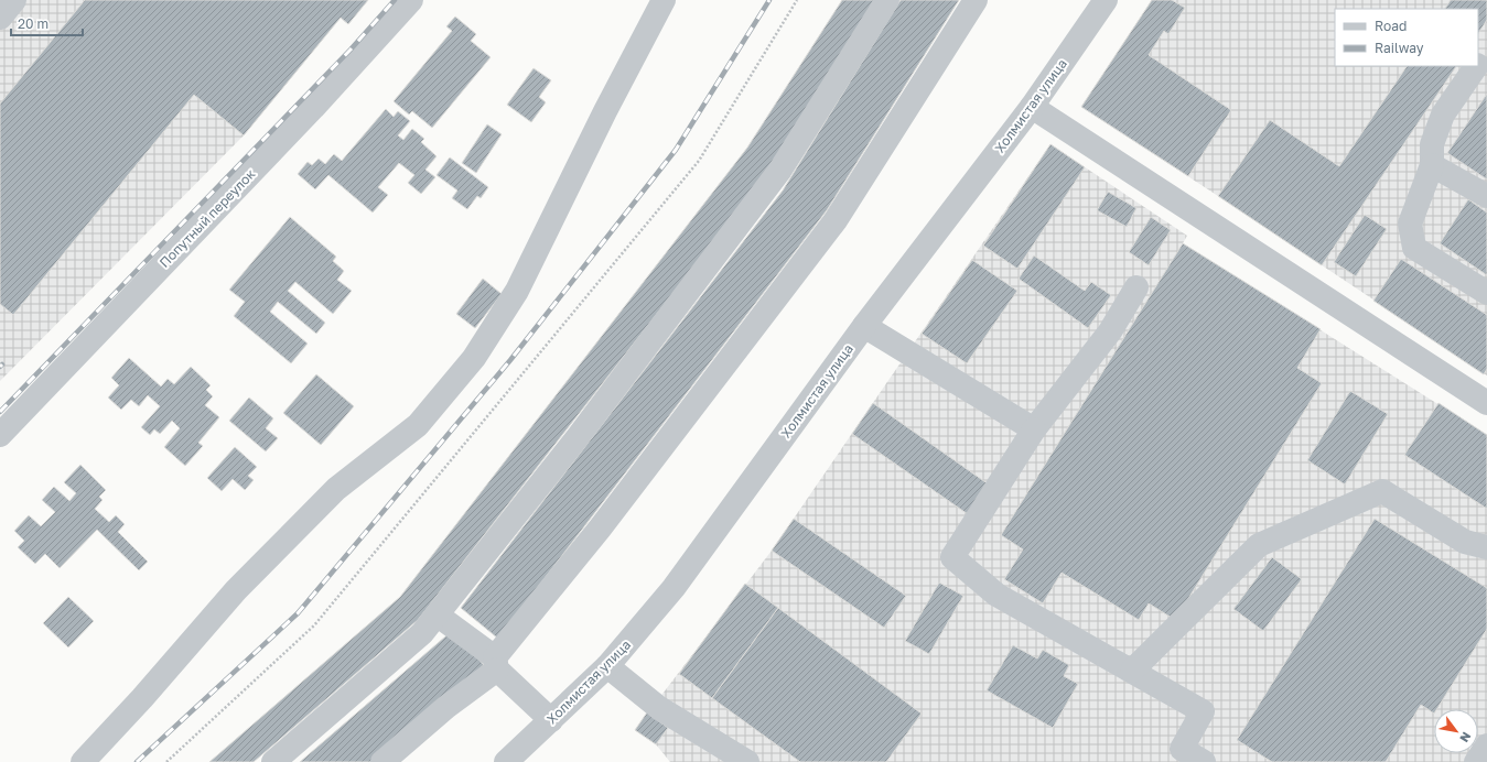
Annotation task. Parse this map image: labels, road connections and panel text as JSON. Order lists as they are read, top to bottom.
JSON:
{
  "streets": {
    "street": ["Холмистая улица", "Попутный переулок"]
  },
  "legend": ["Road", "Railway"],
  "scale_bar": "20 m",
  "north": "bottom right"
}
